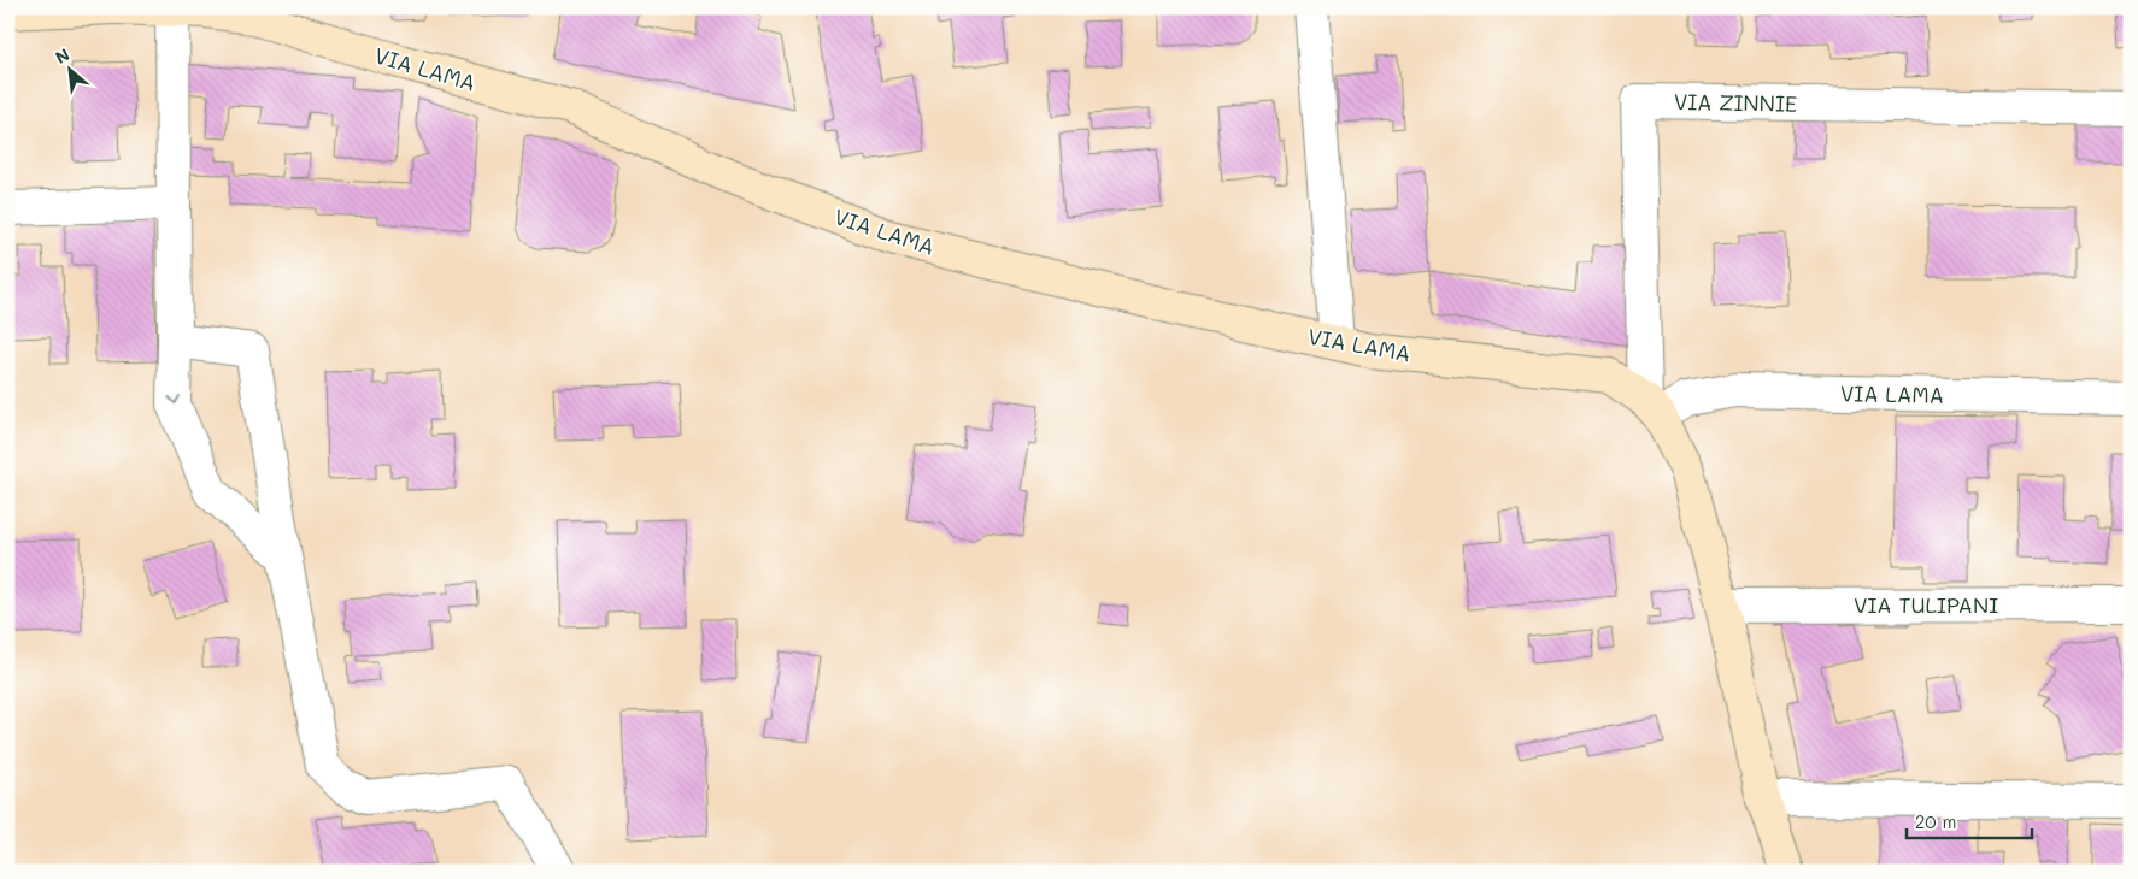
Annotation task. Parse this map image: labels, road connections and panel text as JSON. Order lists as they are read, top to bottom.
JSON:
{
  "streets": {
    "street": ["VIA LAMA", "VIA ZINNIE", "VIA TULIPANI"]
  },
  "crossings": [
    ["VIA LAMA", "VIA ZINNIE"],
    ["VIA LAMA", "VIA TULIPANI"]
  ],
  "scale_bar": "20 m",
  "north": "top left"
}
